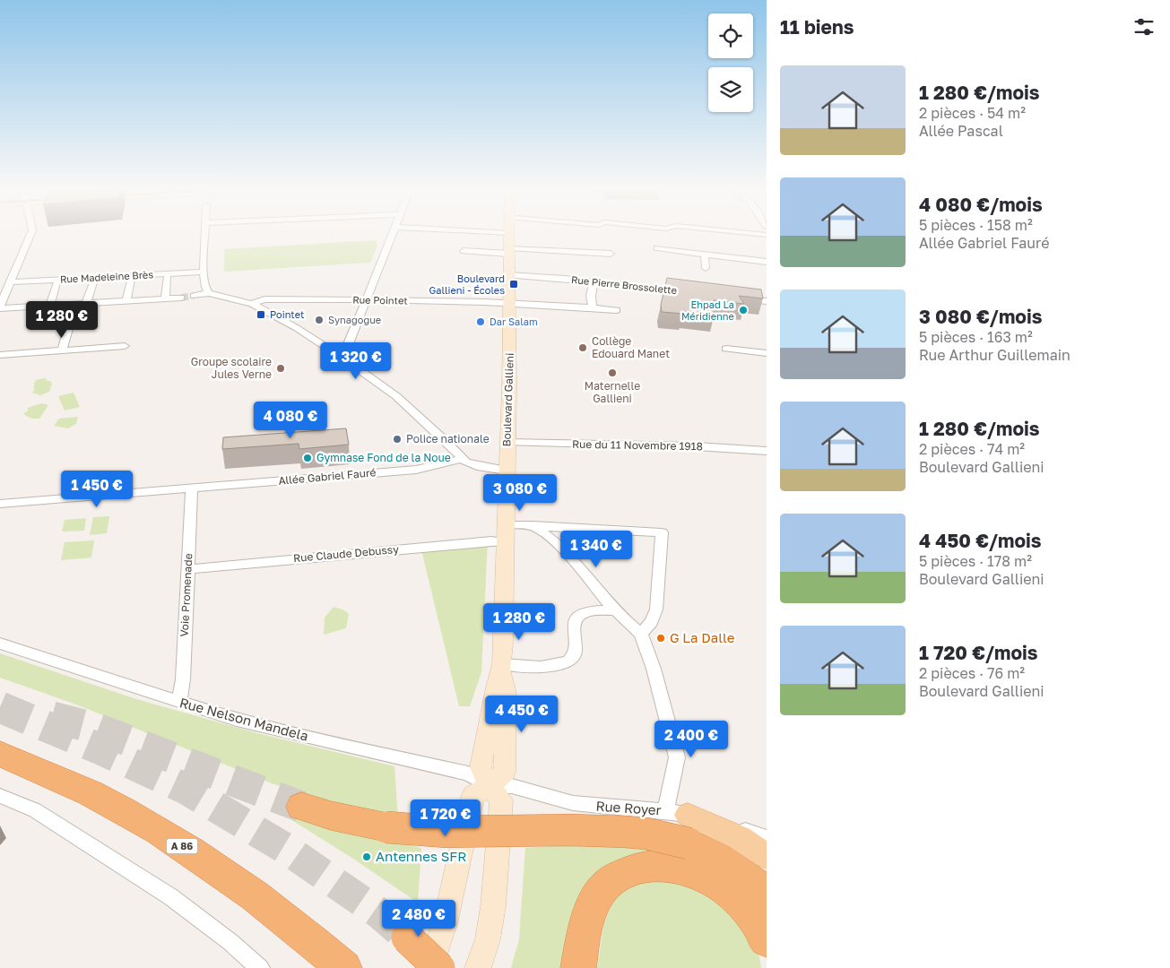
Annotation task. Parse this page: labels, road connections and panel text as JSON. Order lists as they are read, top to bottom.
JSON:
{
  "streets": {
    "highway": ["A 86"],
    "main road": ["Boulevard Gallieni"],
    "street": [
      "Rue Madeleine Brès",
      "Rue Pierre Brossolette",
      "Rue Pointet",
      "Rue du 11 Novembre 1918",
      "Allée Gabriel Fauré",
      "Rue Claude Debussy",
      "Voie Promenade",
      "Rue Nelson Mandela",
      "Rue Royer"
    ]
  },
  "crossings": [
    ["Rue Pierre Brossolette", "Boulevard Gallieni"],
    ["Rue Pointet", "Boulevard Gallieni"],
    ["Boulevard Gallieni", "Rue du 11 Novembre 1918"],
    ["Boulevard Gallieni", "Rue Claude Debussy"],
    ["Boulevard Gallieni", "Rue Nelson Mandela"],
    ["Boulevard Gallieni", "Rue Royer"],
    ["Allée Gabriel Fauré", "Voie Promenade"],
    ["Rue Claude Debussy", "Voie Promenade"],
    ["Voie Promenade", "Rue Nelson Mandela"],
    ["Rue Nelson Mandela", "Rue Royer"]
  ],
  "places": {
    "transit": ["Boulevard Gallieni - Écoles", "Pointet"],
    "other": [
      "Ehpad La Méridienne",
      "Synagogue",
      "Dar Salam",
      "Collège Edouard Manet",
      "Groupe scolaire Jules Verne",
      "Maternelle Gallieni",
      "Police nationale",
      "Gymnase Fond de la Noue",
      "G La Dalle",
      "Antennes SFR"
    ]
  },
  "page": {
    "heading": "11 biens",
    "list": [
      {
        "name": "1 280 €/mois",
        "note": "2 pièces · 54 m² · Allée Pascal"
      },
      {
        "name": "4 080 €/mois",
        "note": "5 pièces · 158 m² · Allée Gabriel Fauré"
      },
      {
        "name": "3 080 €/mois",
        "note": "5 pièces · 163 m² · Rue Arthur Guillemain"
      },
      {
        "name": "1 280 €/mois",
        "note": "2 pièces · 74 m² · Boulevard Gallieni"
      },
      {
        "name": "4 450 €/mois",
        "note": "5 pièces · 178 m² · Boulevard Gallieni"
      },
      {
        "name": "1 720 €/mois",
        "note": "2 pièces · 76 m² · Boulevard Gallieni"
      }
    ],
    "price": [
      "1 280 €",
      "1 320 €",
      "4 080 €",
      "1 450 €",
      "3 080 €",
      "1 340 €",
      "1 280 €",
      "4 450 €",
      "2 400 €",
      "1 720 €",
      "2 480 €"
    ]
  }
}
